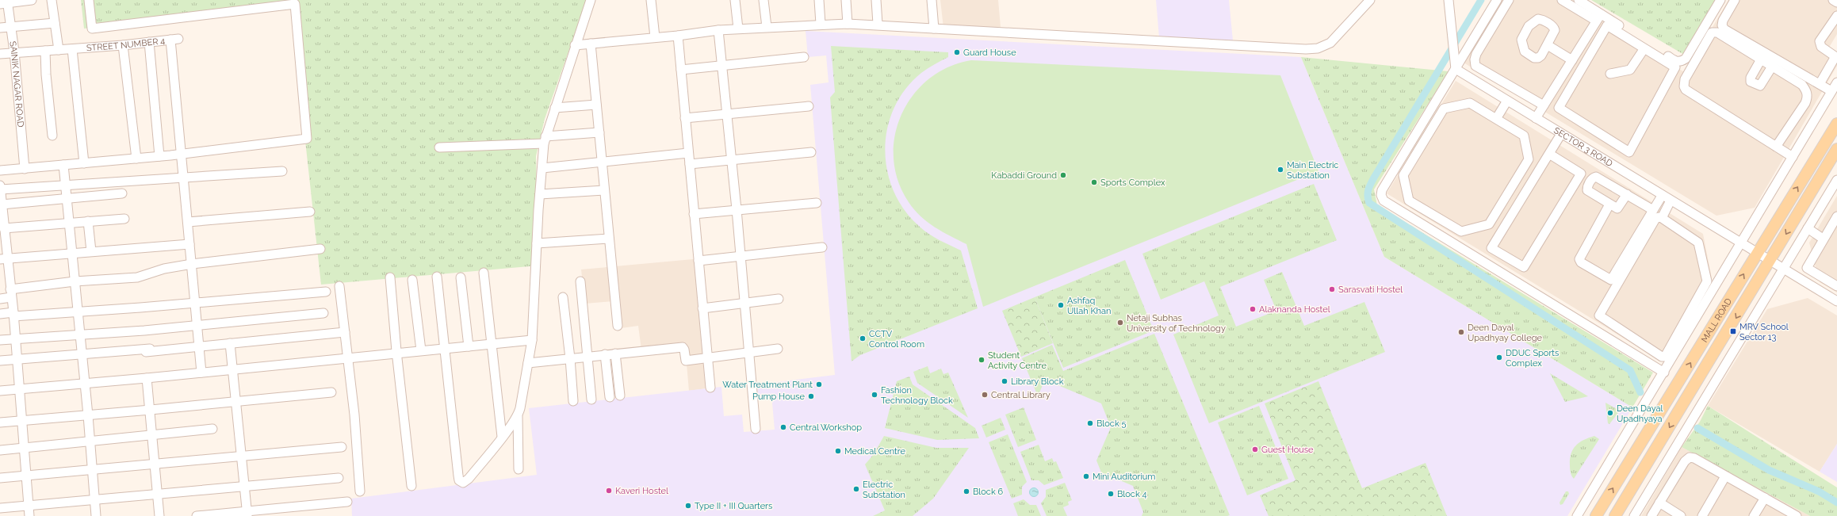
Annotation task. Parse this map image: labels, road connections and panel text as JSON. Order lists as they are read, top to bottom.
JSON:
{
  "streets": {
    "main road": ["MALL ROAD"],
    "street": ["STREET NUMBER 4", "SAINIK NAGAR ROAD", "SECTOR 3 ROAD"]
  },
  "crossings": [
    ["STREET NUMBER 4", "SAINIK NAGAR ROAD"],
    ["SECTOR 3 ROAD", "MALL ROAD"]
  ],
  "places": {
    "other": [
      "Guard House",
      "Main Electric Substation",
      "Kabaddi Ground",
      "Sports Complex",
      "Sarasvati Hostel",
      "Ashfaq Ullah Khan",
      "Alaknanda Hostel",
      "Netaji Subhas University of Technology",
      "Deen Dayal Upadhyay College",
      "CCTV Control Room",
      "DDUC Sports Complex",
      "Student Activity Centre",
      "Library Block",
      "Water Treatment Plant",
      "Fashion Technology Block",
      "Central Library",
      "Pump House",
      "Deen Dayal Upadhyaya",
      "Block 5",
      "Central Workshop",
      "Guest House",
      "Medical Centre",
      "Mini Auditorium",
      "Electric Substation",
      "Kaveri Hostel",
      "Block 6",
      "Block 4",
      "Type II + III Quarters"
    ],
    "transit": ["MRV School Sector 13"]
  }
}
